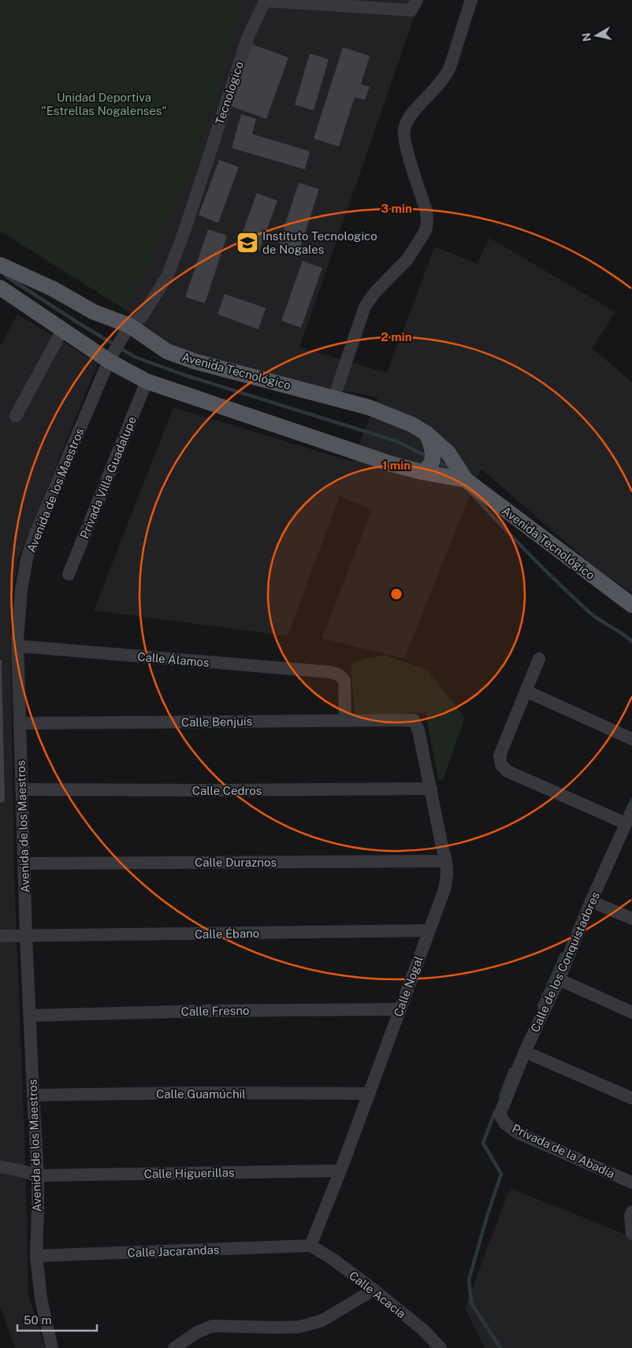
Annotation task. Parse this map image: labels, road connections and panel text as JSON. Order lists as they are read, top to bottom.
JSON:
{
  "streets": {
    "main road": ["Avenida Tecnológico"],
    "street": [
      "Tecnologico",
      "Privada Villa Guadalupe",
      "Avenida de los Maestros",
      "Calle Álamos",
      "Calle Benjuís",
      "Calle Cedros",
      "Calle Duraznos",
      "Calle Ébano",
      "Calle de los Conquistadores",
      "Calle Nogal",
      "Calle Fresno",
      "Calle Guamúchil",
      "Privada de la Abadía",
      "Calle Higuerillas",
      "Calle Jacarandas",
      "Calle Acacia"
    ]
  },
  "crossings": [
    ["Tecnologico", "Avenida Tecnológico"],
    ["Tecnologico", "Avenida de los Maestros"],
    ["Avenida Tecnológico", "Privada Villa Guadalupe"],
    ["Avenida Tecnológico", "Avenida de los Maestros"],
    ["Avenida de los Maestros", "Calle Álamos"],
    ["Avenida de los Maestros", "Calle Benjuís"],
    ["Avenida de los Maestros", "Calle Cedros"],
    ["Avenida de los Maestros", "Calle Duraznos"],
    ["Avenida de los Maestros", "Calle Ébano"],
    ["Avenida de los Maestros", "Calle Fresno"],
    ["Avenida de los Maestros", "Calle Guamúchil"],
    ["Avenida de los Maestros", "Calle Higuerillas"],
    ["Avenida de los Maestros", "Calle Jacarandas"],
    ["Calle Álamos", "Calle Benjuís"],
    ["Calle Benjuís", "Calle Nogal"],
    ["Calle Cedros", "Calle Nogal"],
    ["Calle Duraznos", "Calle Nogal"],
    ["Calle Ébano", "Calle Nogal"],
    ["Calle de los Conquistadores", "Privada de la Abadía"],
    ["Calle Nogal", "Calle Fresno"],
    ["Calle Nogal", "Calle Guamúchil"],
    ["Calle Nogal", "Calle Higuerillas"],
    ["Calle Nogal", "Calle Jacarandas"],
    ["Calle Nogal", "Calle Acacia"],
    ["Calle Jacarandas", "Calle Acacia"]
  ],
  "parks": ["Unidad Deportiva \"Estrellas Nogalenses\""],
  "places": {
    "school or university": ["Instituto Tecnologico de Nogales"]
  },
  "scale_bar": "50 m",
  "north": "left",
  "rings": ["3 min", "2 min", "1 min"]
}
